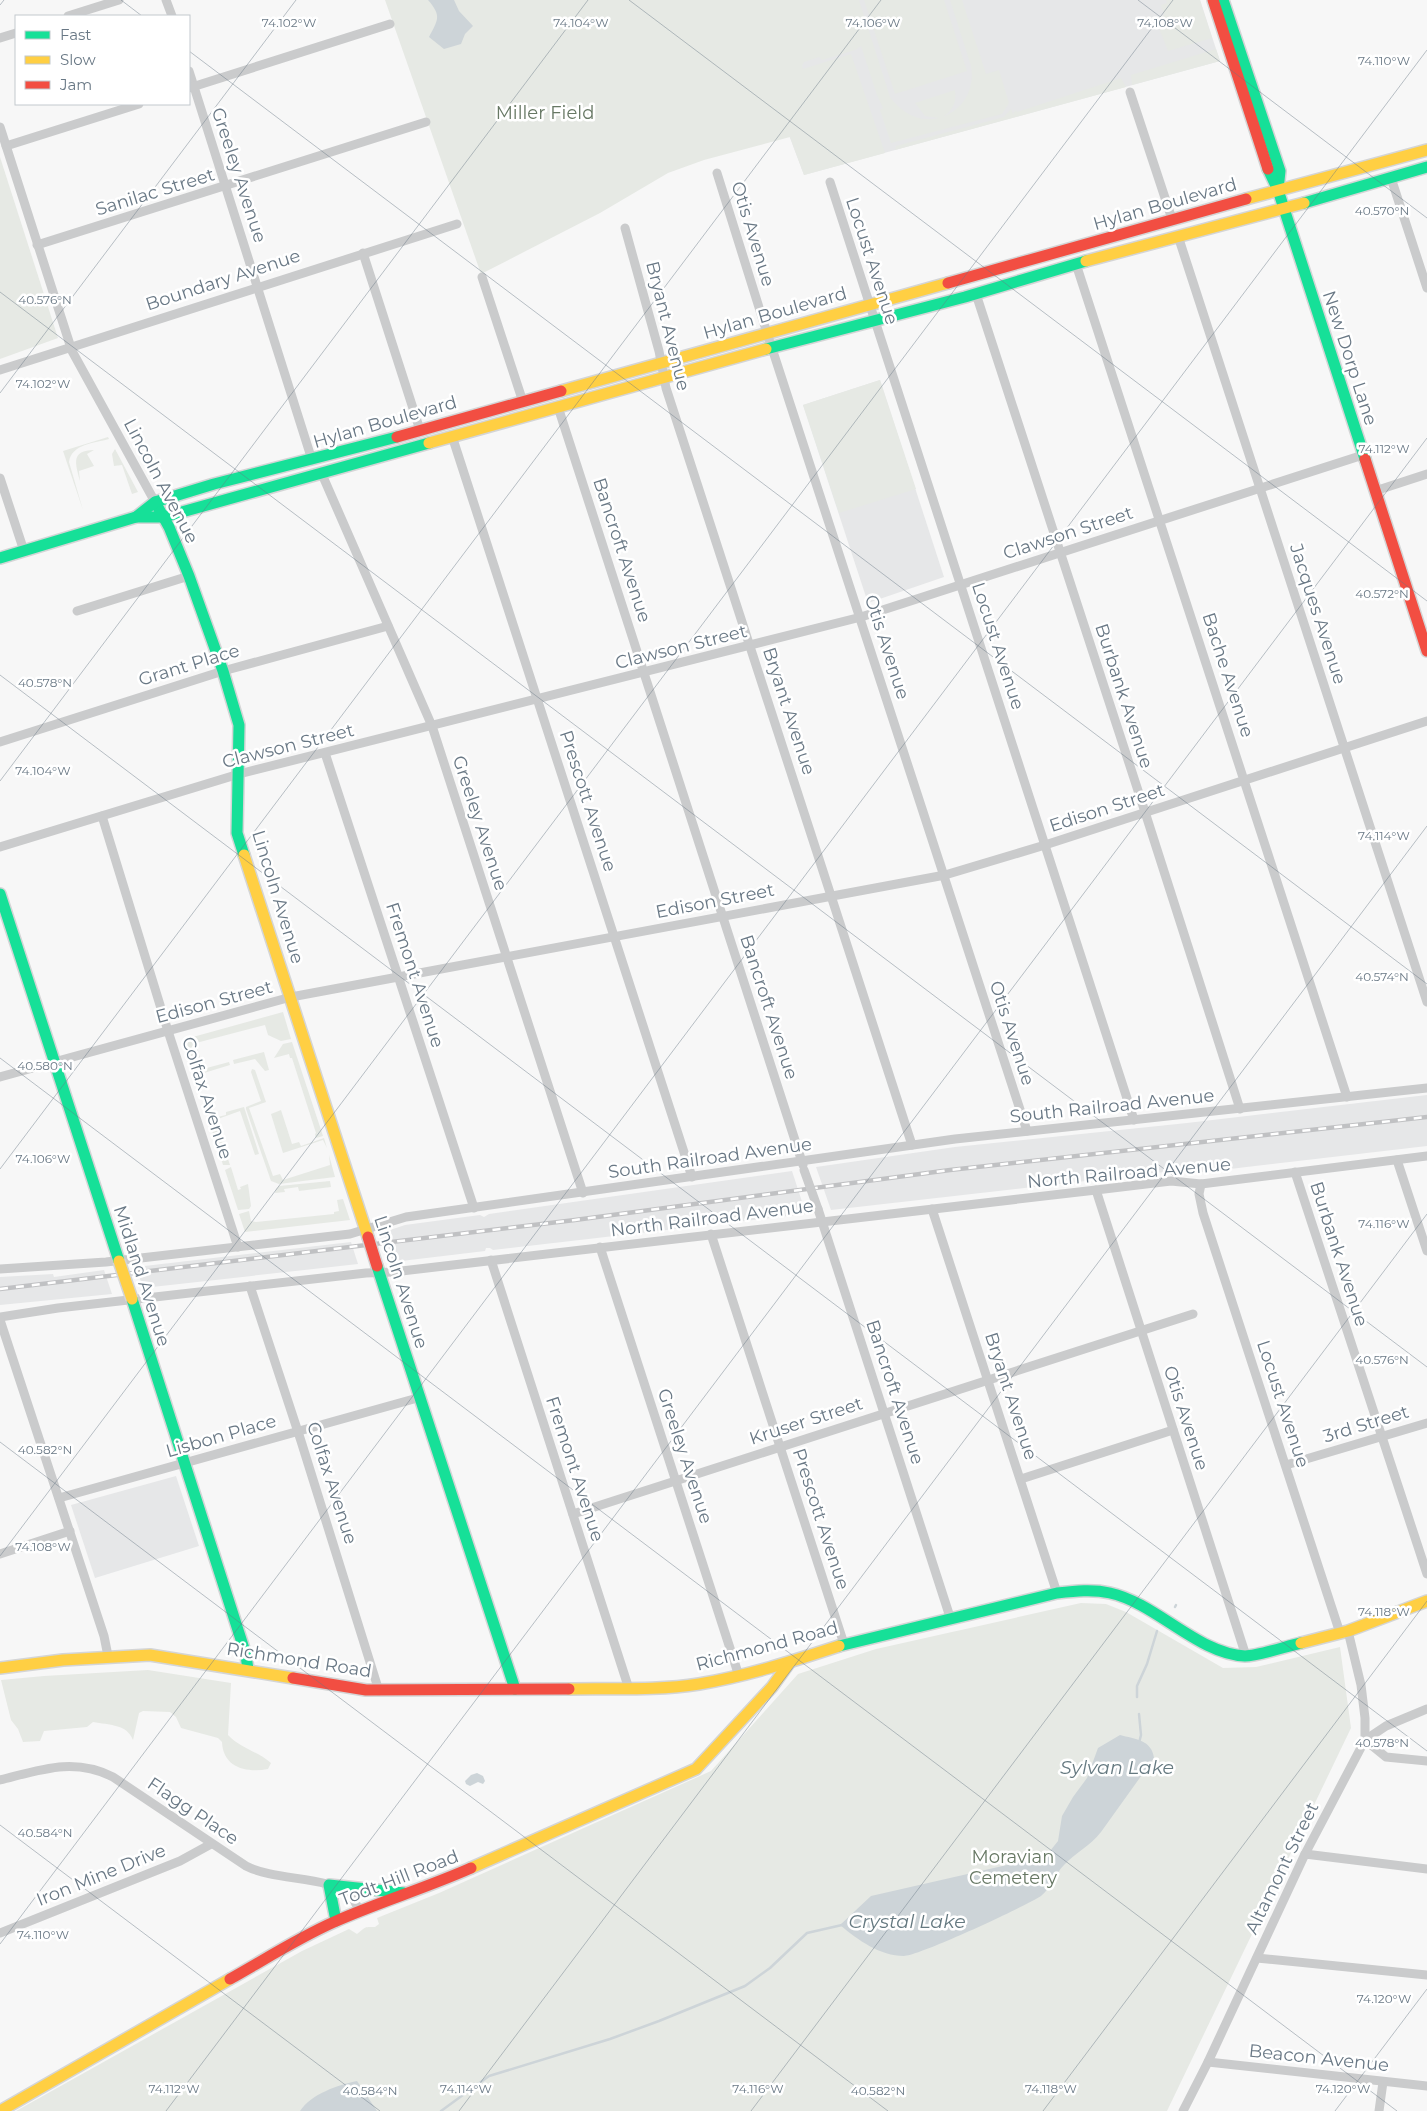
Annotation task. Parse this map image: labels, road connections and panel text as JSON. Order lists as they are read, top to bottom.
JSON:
{
  "streets": {
    "main road": [
      "Hylan Boulevard",
      "New Dorp Lane",
      "Lincoln Avenue",
      "Midland Avenue",
      "Richmond Road",
      "Todt Hill Road"
    ],
    "street": [
      "Greeley Avenue",
      "Sanilac Street",
      "Otis Avenue",
      "Locust Avenue",
      "Boundary Avenue",
      "Bryant Avenue",
      "Clawson Street",
      "Bancroft Avenue",
      "Jacques Avenue",
      "Grant Place",
      "Bache Avenue",
      "Burbank Avenue",
      "Prescott Avenue",
      "Edison Street",
      "Fremont Avenue",
      "Colfax Avenue",
      "South Railroad Avenue",
      "North Railroad Avenue",
      "Kruser Street",
      "3rd Street",
      "Lisbon Place",
      "Flagg Place",
      "Altamont Street",
      "Iron Mine Drive",
      "Beacon Avenue"
    ]
  },
  "crossings": [
    ["Greeley Avenue", "Sanilac Street"],
    ["Greeley Avenue", "Hylan Boulevard"],
    ["Greeley Avenue", "Boundary Avenue"],
    ["Greeley Avenue", "Clawson Street"],
    ["Greeley Avenue", "Grant Place"],
    ["Greeley Avenue", "Edison Street"],
    ["Greeley Avenue", "South Railroad Avenue"],
    ["Greeley Avenue", "North Railroad Avenue"],
    ["Greeley Avenue", "Kruser Street"],
    ["Greeley Avenue", "Richmond Road"],
    ["Sanilac Street", "Lincoln Avenue"],
    ["Hylan Boulevard", "Otis Avenue"],
    ["Hylan Boulevard", "Locust Avenue"],
    ["Hylan Boulevard", "Bryant Avenue"],
    ["Hylan Boulevard", "New Dorp Lane"],
    ["Hylan Boulevard", "Lincoln Avenue"],
    ["Hylan Boulevard", "Bancroft Avenue"],
    ["Hylan Boulevard", "Jacques Avenue"],
    ["Hylan Boulevard", "Bache Avenue"],
    ["Hylan Boulevard", "Burbank Avenue"],
    ["Hylan Boulevard", "Prescott Avenue"],
    ["Otis Avenue", "Clawson Street"],
    ["Otis Avenue", "Edison Street"],
    ["Otis Avenue", "South Railroad Avenue"],
    ["Otis Avenue", "North Railroad Avenue"],
    ["Otis Avenue", "Kruser Street"],
    ["Otis Avenue", "Richmond Road"],
    ["Locust Avenue", "Clawson Street"],
    ["Locust Avenue", "Edison Street"],
    ["Locust Avenue", "South Railroad Avenue"],
    ["Locust Avenue", "North Railroad Avenue"],
    ["Locust Avenue", "3rd Street"],
    ["Locust Avenue", "Richmond Road"],
    ["Locust Avenue", "Altamont Street"],
    ["Boundary Avenue", "Lincoln Avenue"],
    ["Bryant Avenue", "Clawson Street"],
    ["Bryant Avenue", "Edison Street"],
    ["Bryant Avenue", "South Railroad Avenue"],
    ["Bryant Avenue", "North Railroad Avenue"],
    ["Bryant Avenue", "Kruser Street"],
    ["Bryant Avenue", "Richmond Road"],
    ["New Dorp Lane", "Clawson Street"],
    ["Lincoln Avenue", "Clawson Street"],
    ["Lincoln Avenue", "Grant Place"],
    ["Lincoln Avenue", "Edison Street"],
    ["Lincoln Avenue", "South Railroad Avenue"],
    ["Lincoln Avenue", "North Railroad Avenue"],
    ["Lincoln Avenue", "Lisbon Place"],
    ["Lincoln Avenue", "Richmond Road"],
    ["Clawson Street", "Bancroft Avenue"],
    ["Clawson Street", "Jacques Avenue"],
    ["Clawson Street", "Bache Avenue"],
    ["Clawson Street", "Burbank Avenue"],
    ["Clawson Street", "Prescott Avenue"],
    ["Clawson Street", "Fremont Avenue"],
    ["Clawson Street", "Colfax Avenue"],
    ["Bancroft Avenue", "Edison Street"],
    ["Bancroft Avenue", "South Railroad Avenue"],
    ["Bancroft Avenue", "North Railroad Avenue"],
    ["Bancroft Avenue", "Kruser Street"],
    ["Bancroft Avenue", "Richmond Road"],
    ["Jacques Avenue", "Edison Street"],
    ["Bache Avenue", "Edison Street"],
    ["Bache Avenue", "South Railroad Avenue"],
    ["Burbank Avenue", "Edison Street"],
    ["Burbank Avenue", "South Railroad Avenue"],
    ["Burbank Avenue", "North Railroad Avenue"],
    ["Burbank Avenue", "3rd Street"],
    ["Prescott Avenue", "Edison Street"],
    ["Prescott Avenue", "South Railroad Avenue"],
    ["Prescott Avenue", "North Railroad Avenue"],
    ["Prescott Avenue", "Kruser Street"],
    ["Prescott Avenue", "Richmond Road"],
    ["Edison Street", "Fremont Avenue"],
    ["Edison Street", "Colfax Avenue"],
    ["Edison Street", "Midland Avenue"],
    ["Fremont Avenue", "South Railroad Avenue"],
    ["Fremont Avenue", "North Railroad Avenue"],
    ["Fremont Avenue", "Kruser Street"],
    ["Fremont Avenue", "Richmond Road"],
    ["Colfax Avenue", "South Railroad Avenue"],
    ["Colfax Avenue", "North Railroad Avenue"],
    ["Colfax Avenue", "Lisbon Place"],
    ["Colfax Avenue", "Richmond Road"],
    ["South Railroad Avenue", "Midland Avenue"],
    ["North Railroad Avenue", "Midland Avenue"],
    ["Midland Avenue", "Lisbon Place"],
    ["Midland Avenue", "Richmond Road"],
    ["Richmond Road", "Altamont Street"],
    ["Richmond Road", "Todt Hill Road"],
    ["Flagg Place", "Iron Mine Drive"],
    ["Flagg Place", "Todt Hill Road"],
    ["Altamont Street", "Beacon Avenue"]
  ],
  "water": ["Sylvan Lake", "Crystal Lake"],
  "parks": ["Miller Field", "Moravian Cemetery"],
  "legend": ["Fast", "Slow", "Jam"],
  "coordinates": [
    "74.102°W",
    "74.104°W",
    "74.106°W",
    "74.108°W",
    "74.110°W",
    "40.570°N",
    "40.576°N",
    "74.112°W",
    "40.572°N",
    "40.578°N",
    "74.114°W",
    "40.574°N",
    "40.580°N",
    "74.116°W",
    "40.582°N",
    "74.118°W",
    "40.584°N",
    "74.120°W"
  ]
}
